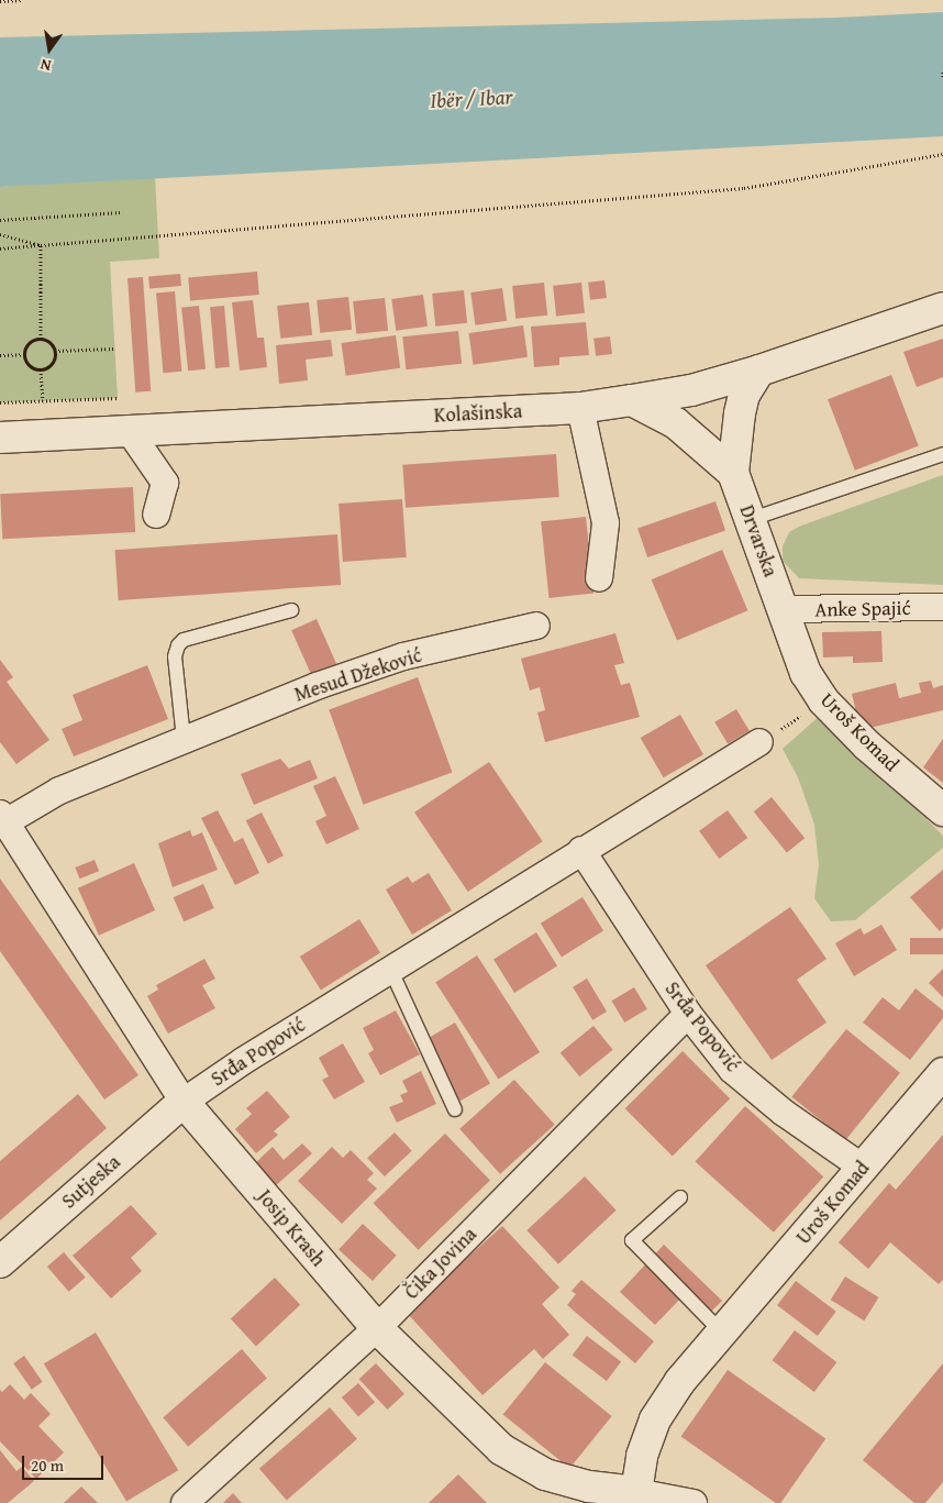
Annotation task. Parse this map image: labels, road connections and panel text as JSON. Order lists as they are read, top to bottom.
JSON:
{
  "streets": {
    "street": [
      "Kolašinska",
      "Drvarska",
      "Anke Spajić",
      "Mesud Džeković",
      "Uroš Komad",
      "Srđa Popović",
      "Sutjeska",
      "Josip Krash",
      "Čika Jovina"
    ]
  },
  "crossings": [
    ["Kolašinska", "Drvarska"],
    ["Drvarska", "Anke Spajić"],
    ["Drvarska", "Uroš Komad"],
    ["Anke Spajić", "Uroš Komad"],
    ["Mesud Džeković", "Josip Krash"],
    ["Uroš Komad", "Srđa Popović"],
    ["Uroš Komad", "Josip Krash"],
    ["Srđa Popović", "Sutjeska"],
    ["Srđa Popović", "Josip Krash"],
    ["Srđa Popović", "Čika Jovina"],
    ["Sutjeska", "Josip Krash"],
    ["Josip Krash", "Čika Jovina"]
  ],
  "water": ["Ibër / Ibar"],
  "scale_bar": "20 m",
  "north": "bottom"
}
